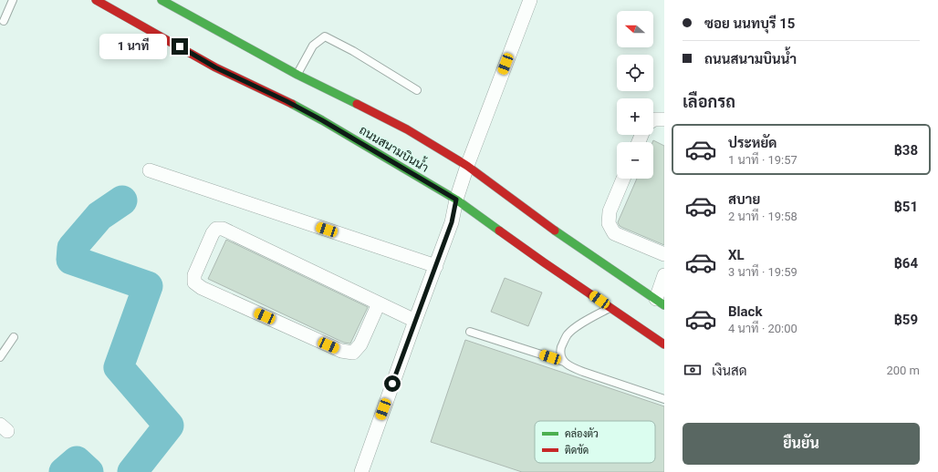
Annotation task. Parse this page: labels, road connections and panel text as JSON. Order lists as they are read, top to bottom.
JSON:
{
  "streets": {
    "main road": ["ถนนสนามบินน้ำ"]
  },
  "legend": ["คล่องตัว", "ติดขัด"],
  "north": "left",
  "page": {
    "banner": ["ซอย นนทบุรี 15", "ถนนสนามบินน้ำ"],
    "map_buttons": ["+", "−"],
    "bubble": "1 นาที",
    "heading": "เลือกรถ",
    "list": [
      {
        "name": "ประหยัด",
        "note": "1 นาที · 19:57",
        "value": "฿38"
      },
      {
        "name": "สบาย",
        "note": "2 นาที · 19:58",
        "value": "฿51"
      },
      {
        "name": "XL",
        "note": "3 นาที · 19:59",
        "value": "฿64"
      },
      {
        "name": "Black",
        "note": "4 นาที · 20:00",
        "value": "฿59"
      }
    ],
    "pay": ["เงินสด", "200 m"],
    "buttons": "ยืนยัน"
  }
}
